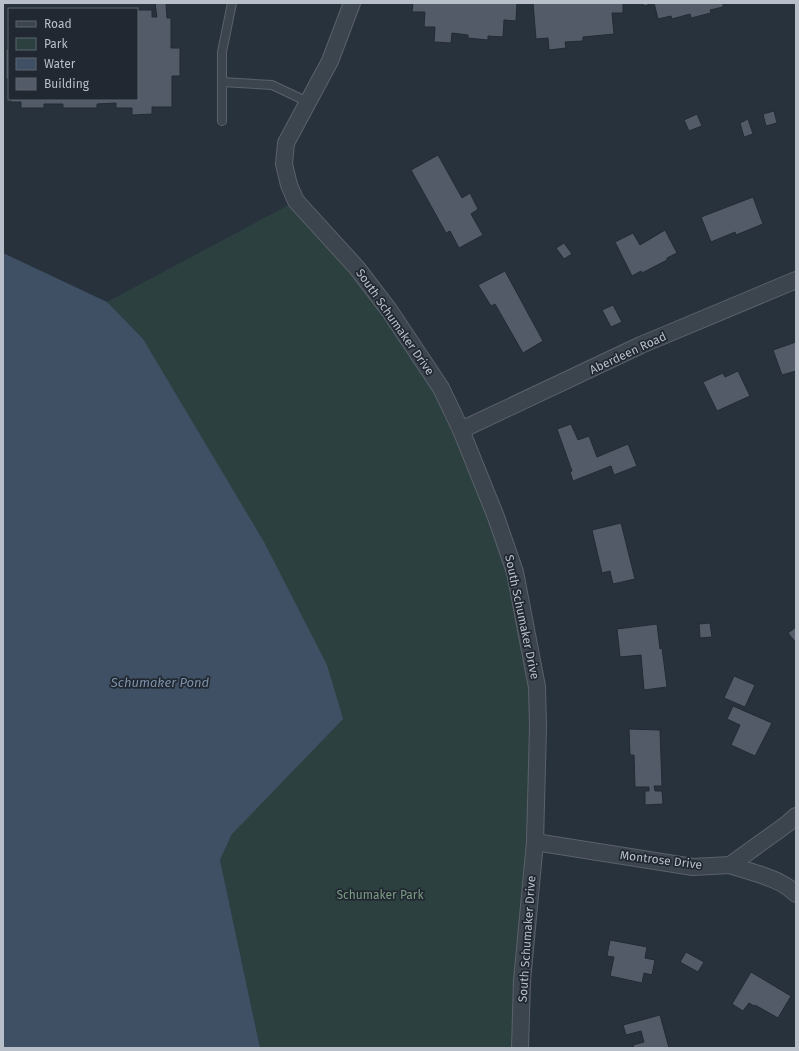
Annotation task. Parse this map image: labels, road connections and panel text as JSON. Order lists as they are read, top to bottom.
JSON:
{
  "streets": {
    "street": ["South Schumaker Drive", "Aberdeen Road", "Montrose Drive"]
  },
  "crossings": [
    ["South Schumaker Drive", "Aberdeen Road"],
    ["South Schumaker Drive", "Montrose Drive"]
  ],
  "water": ["Schumaker Pond"],
  "parks": ["Schumaker Park"],
  "legend": [
    "Road",
    "Park",
    "Water",
    "Building"
  ]
}
